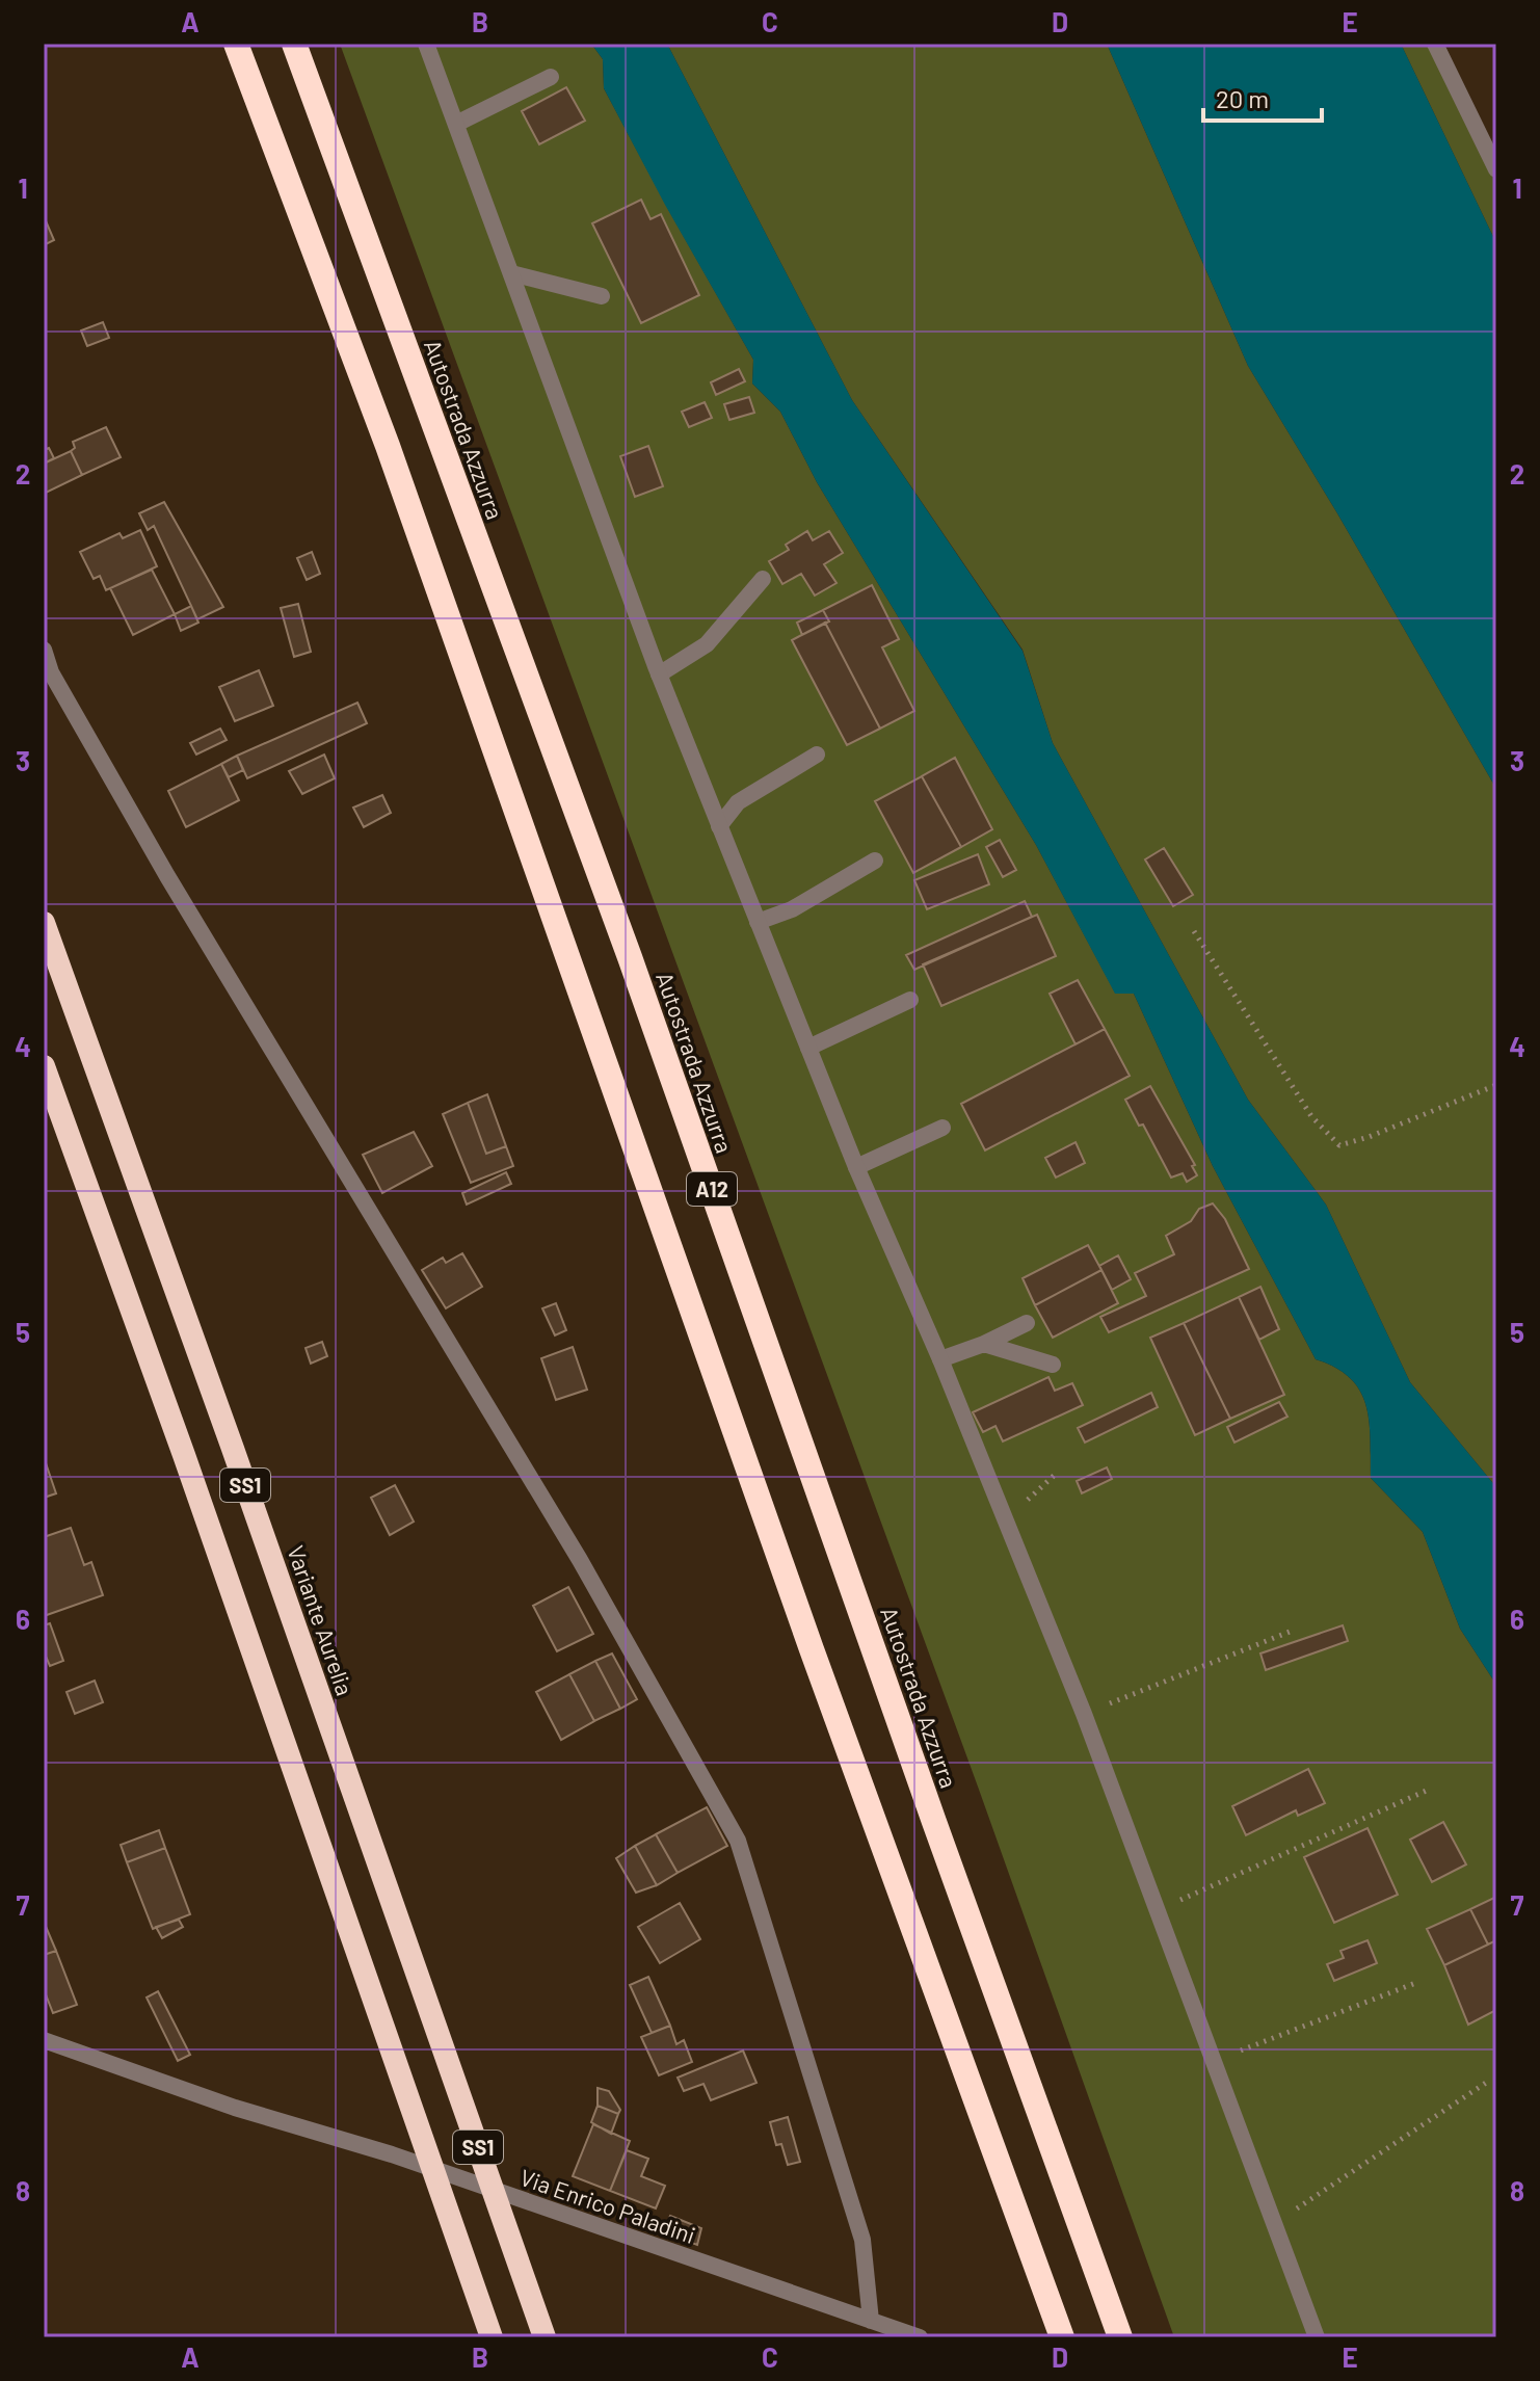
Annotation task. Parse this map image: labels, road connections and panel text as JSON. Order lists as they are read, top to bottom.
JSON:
{
  "streets": {
    "highway": [
      "Autostrada Azzurra",
      "A12",
      "SS1",
      "Variante Aurelia"
    ],
    "street": ["Via Enrico Paladini"]
  },
  "scale_bar": "20 m",
  "grid": {
    "columns": [
      "A",
      "B",
      "C",
      "D",
      "E"
    ],
    "rows": [
      "1",
      "2",
      "3",
      "4",
      "5",
      "6",
      "7",
      "8"
    ]
  }
}
